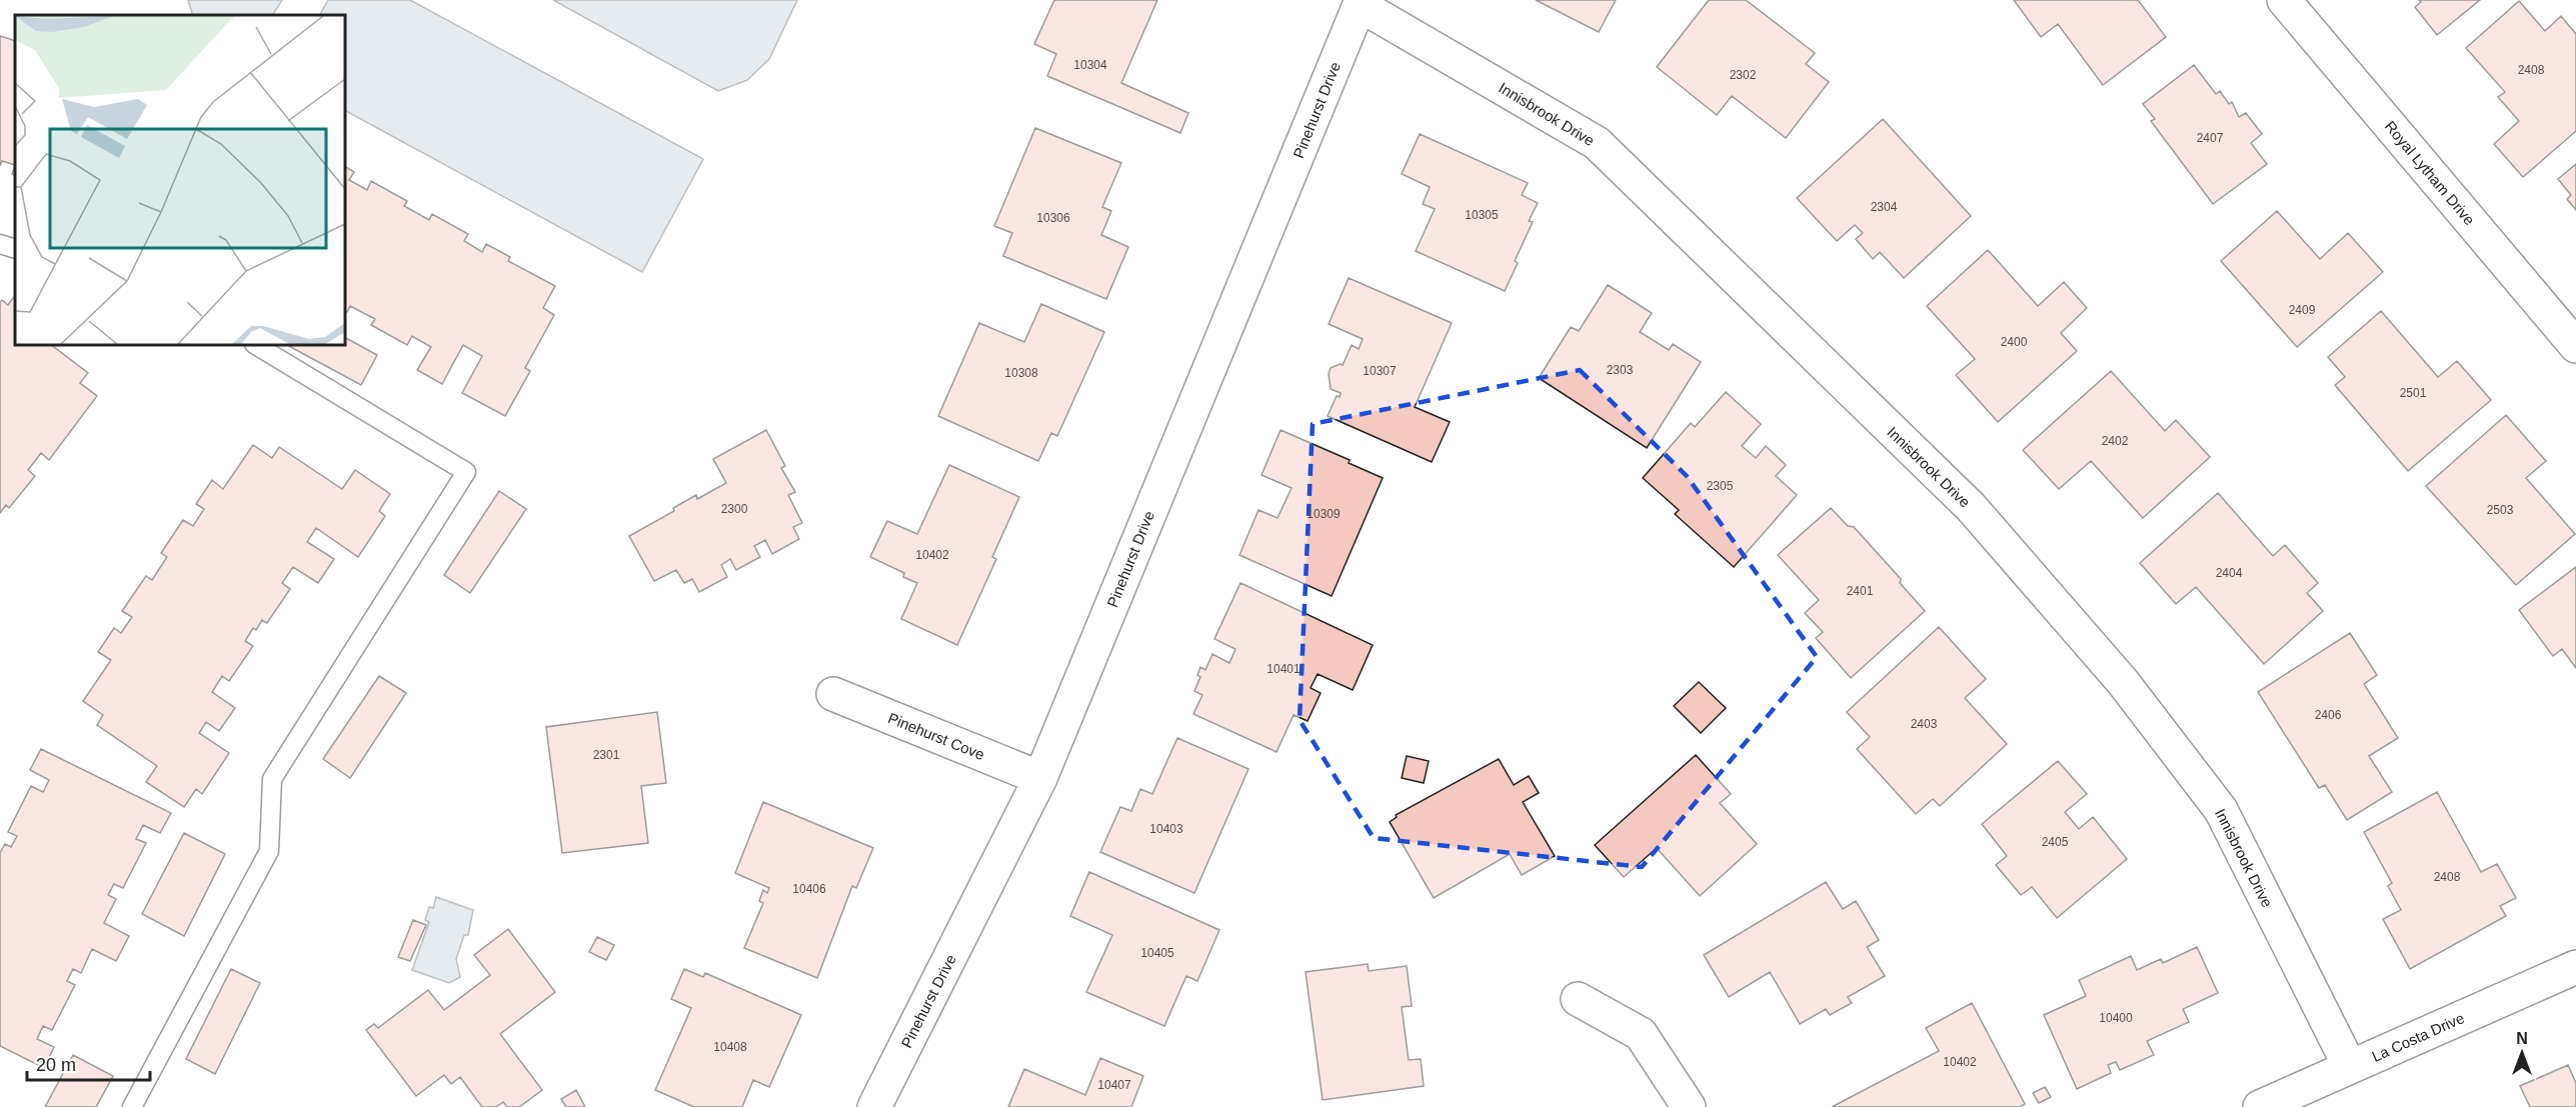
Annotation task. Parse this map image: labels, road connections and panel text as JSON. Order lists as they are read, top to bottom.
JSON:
{
  "streets": {
    "street": [
      "Pinehurst Drive",
      "Innisbrook Drive",
      "Royal Lytham Drive",
      "Pinehurst Cove",
      "La Costa Drive"
    ]
  },
  "crossings": [
    ["Pinehurst Drive", "Innisbrook Drive"],
    ["Pinehurst Drive", "Pinehurst Cove"],
    ["Innisbrook Drive", "La Costa Drive"]
  ],
  "house_numbers": [
    "10304",
    "2408",
    "2302",
    "2407",
    "2304",
    "10305",
    "10306",
    "2409",
    "2400",
    "2303",
    "10307",
    "10308",
    "2501",
    "2402",
    "2305",
    "2300",
    "2503",
    "10309",
    "10402",
    "2404",
    "2401",
    "10401",
    "2406",
    "2403",
    "2301",
    "10403",
    "2405",
    "2408",
    "10406",
    "10405",
    "10400",
    "10408",
    "10402",
    "10407"
  ],
  "scale_bar": "20 m",
  "north": "top"
}
